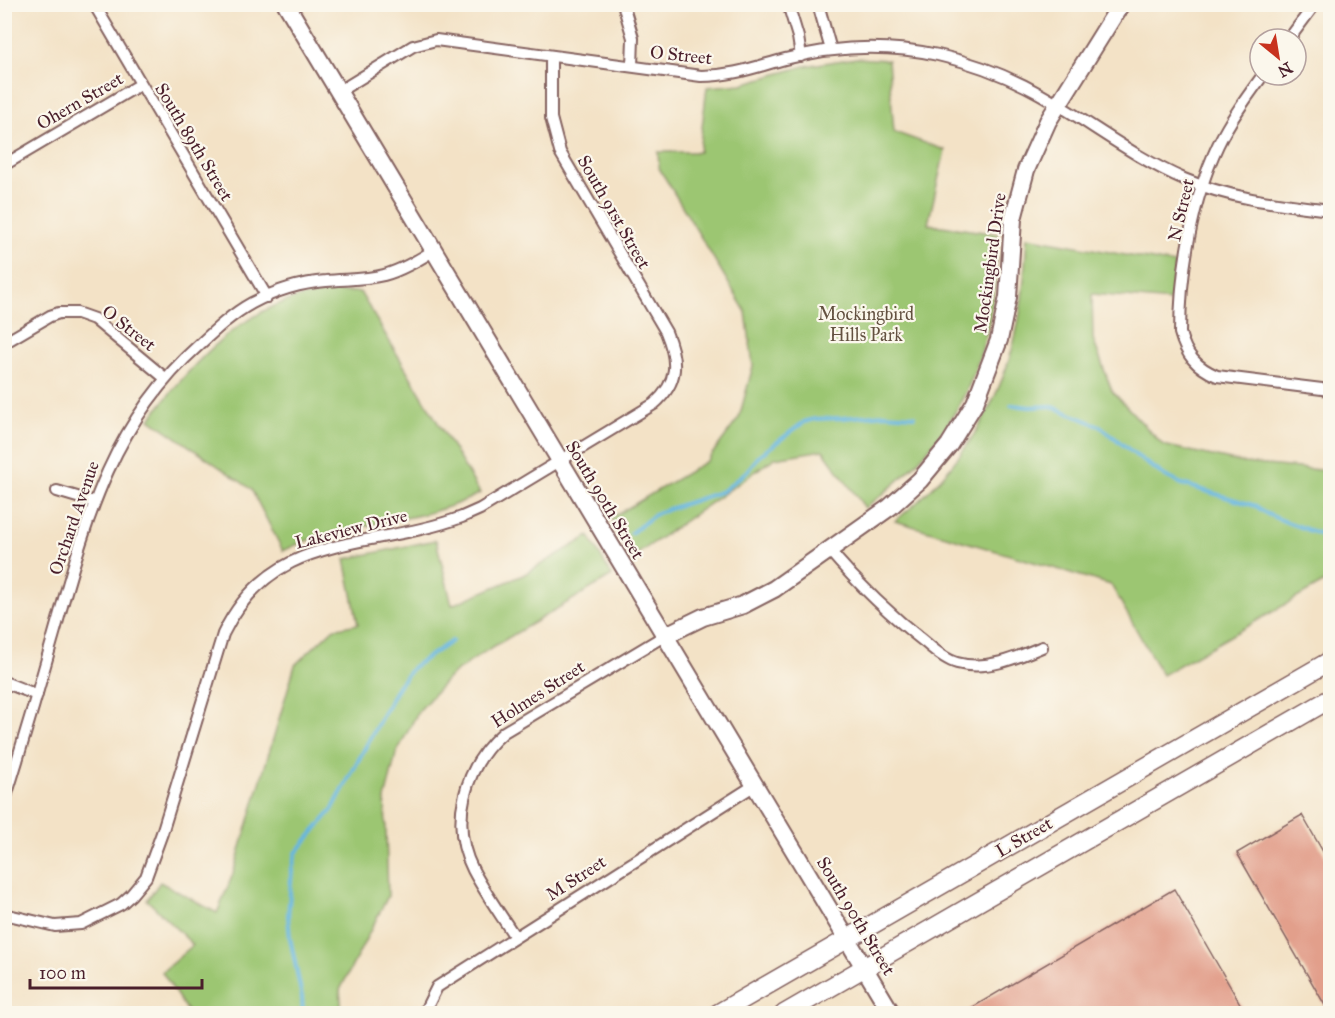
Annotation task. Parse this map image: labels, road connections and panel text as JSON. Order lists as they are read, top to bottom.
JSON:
{
  "streets": {
    "main road": ["L Street"],
    "street": [
      "O Street",
      "Ohern Street",
      "South 89th Street",
      "N Street",
      "South 91st Street",
      "Mockingbird Drive",
      "South 90th Street",
      "Orchard Avenue",
      "Lakeview Drive",
      "Holmes Street",
      "M Street"
    ]
  },
  "crossings": [
    ["O Street", "N Street"],
    ["O Street", "South 91st Street"],
    ["O Street", "Mockingbird Drive"],
    ["O Street", "South 90th Street"],
    ["O Street", "Orchard Avenue"],
    ["Ohern Street", "South 89th Street"],
    ["South 89th Street", "Orchard Avenue"],
    ["South 91st Street", "Lakeview Drive"],
    ["Mockingbird Drive", "South 90th Street"],
    ["Mockingbird Drive", "Holmes Street"],
    ["South 90th Street", "Orchard Avenue"],
    ["South 90th Street", "Lakeview Drive"],
    ["South 90th Street", "Holmes Street"],
    ["South 90th Street", "L Street"],
    ["South 90th Street", "M Street"],
    ["Holmes Street", "M Street"]
  ],
  "parks": ["Mockingbird Hills Park"],
  "scale_bar": "100 m",
  "north": "bottom right"
}
